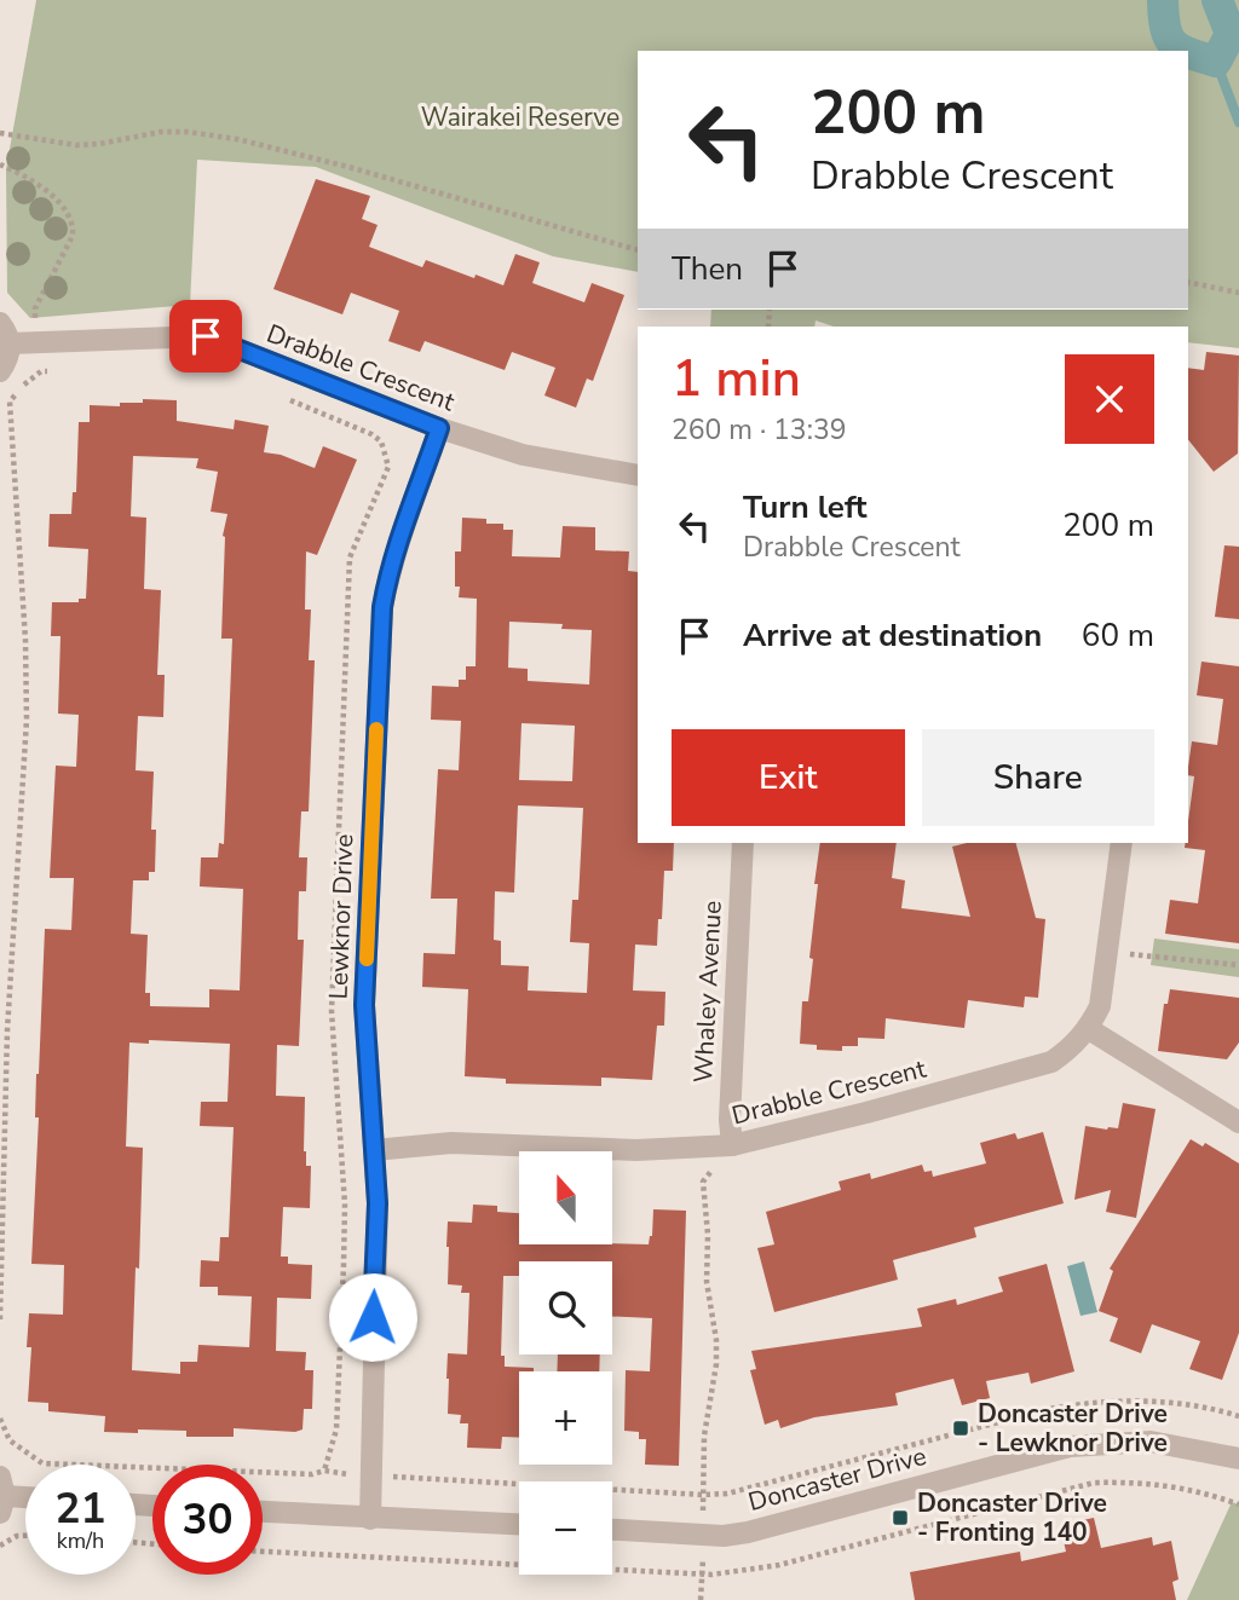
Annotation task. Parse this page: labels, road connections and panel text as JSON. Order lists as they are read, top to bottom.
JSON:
{
  "streets": {
    "street": [
      "Drabble Crescent",
      "Lewknor Drive",
      "Whaley Avenue",
      "Doncaster Drive"
    ]
  },
  "crossings": [
    ["Drabble Crescent", "Lewknor Drive"],
    ["Drabble Crescent", "Whaley Avenue"]
  ],
  "parks": ["Wairakei Reserve"],
  "places": {
    "transit": ["Doncaster Drive - Lewknor Drive", "Doncaster Drive - Fronting 140"]
  },
  "north": "top",
  "page": {
    "turn": ["200 m", "Drabble Crescent"],
    "then": "Then",
    "heading": ["1 min", "260 m · 13:39"],
    "list": [
      {
        "name": "Turn left",
        "note": "Drabble Crescent",
        "value": "200 m"
      },
      {
        "name": "Arrive at destination",
        "value": "60 m"
      }
    ],
    "buttons": ["Exit", "Share"],
    "map_buttons": ["+", "−"],
    "speed": "21 km/h",
    "limit": "30"
  }
}
